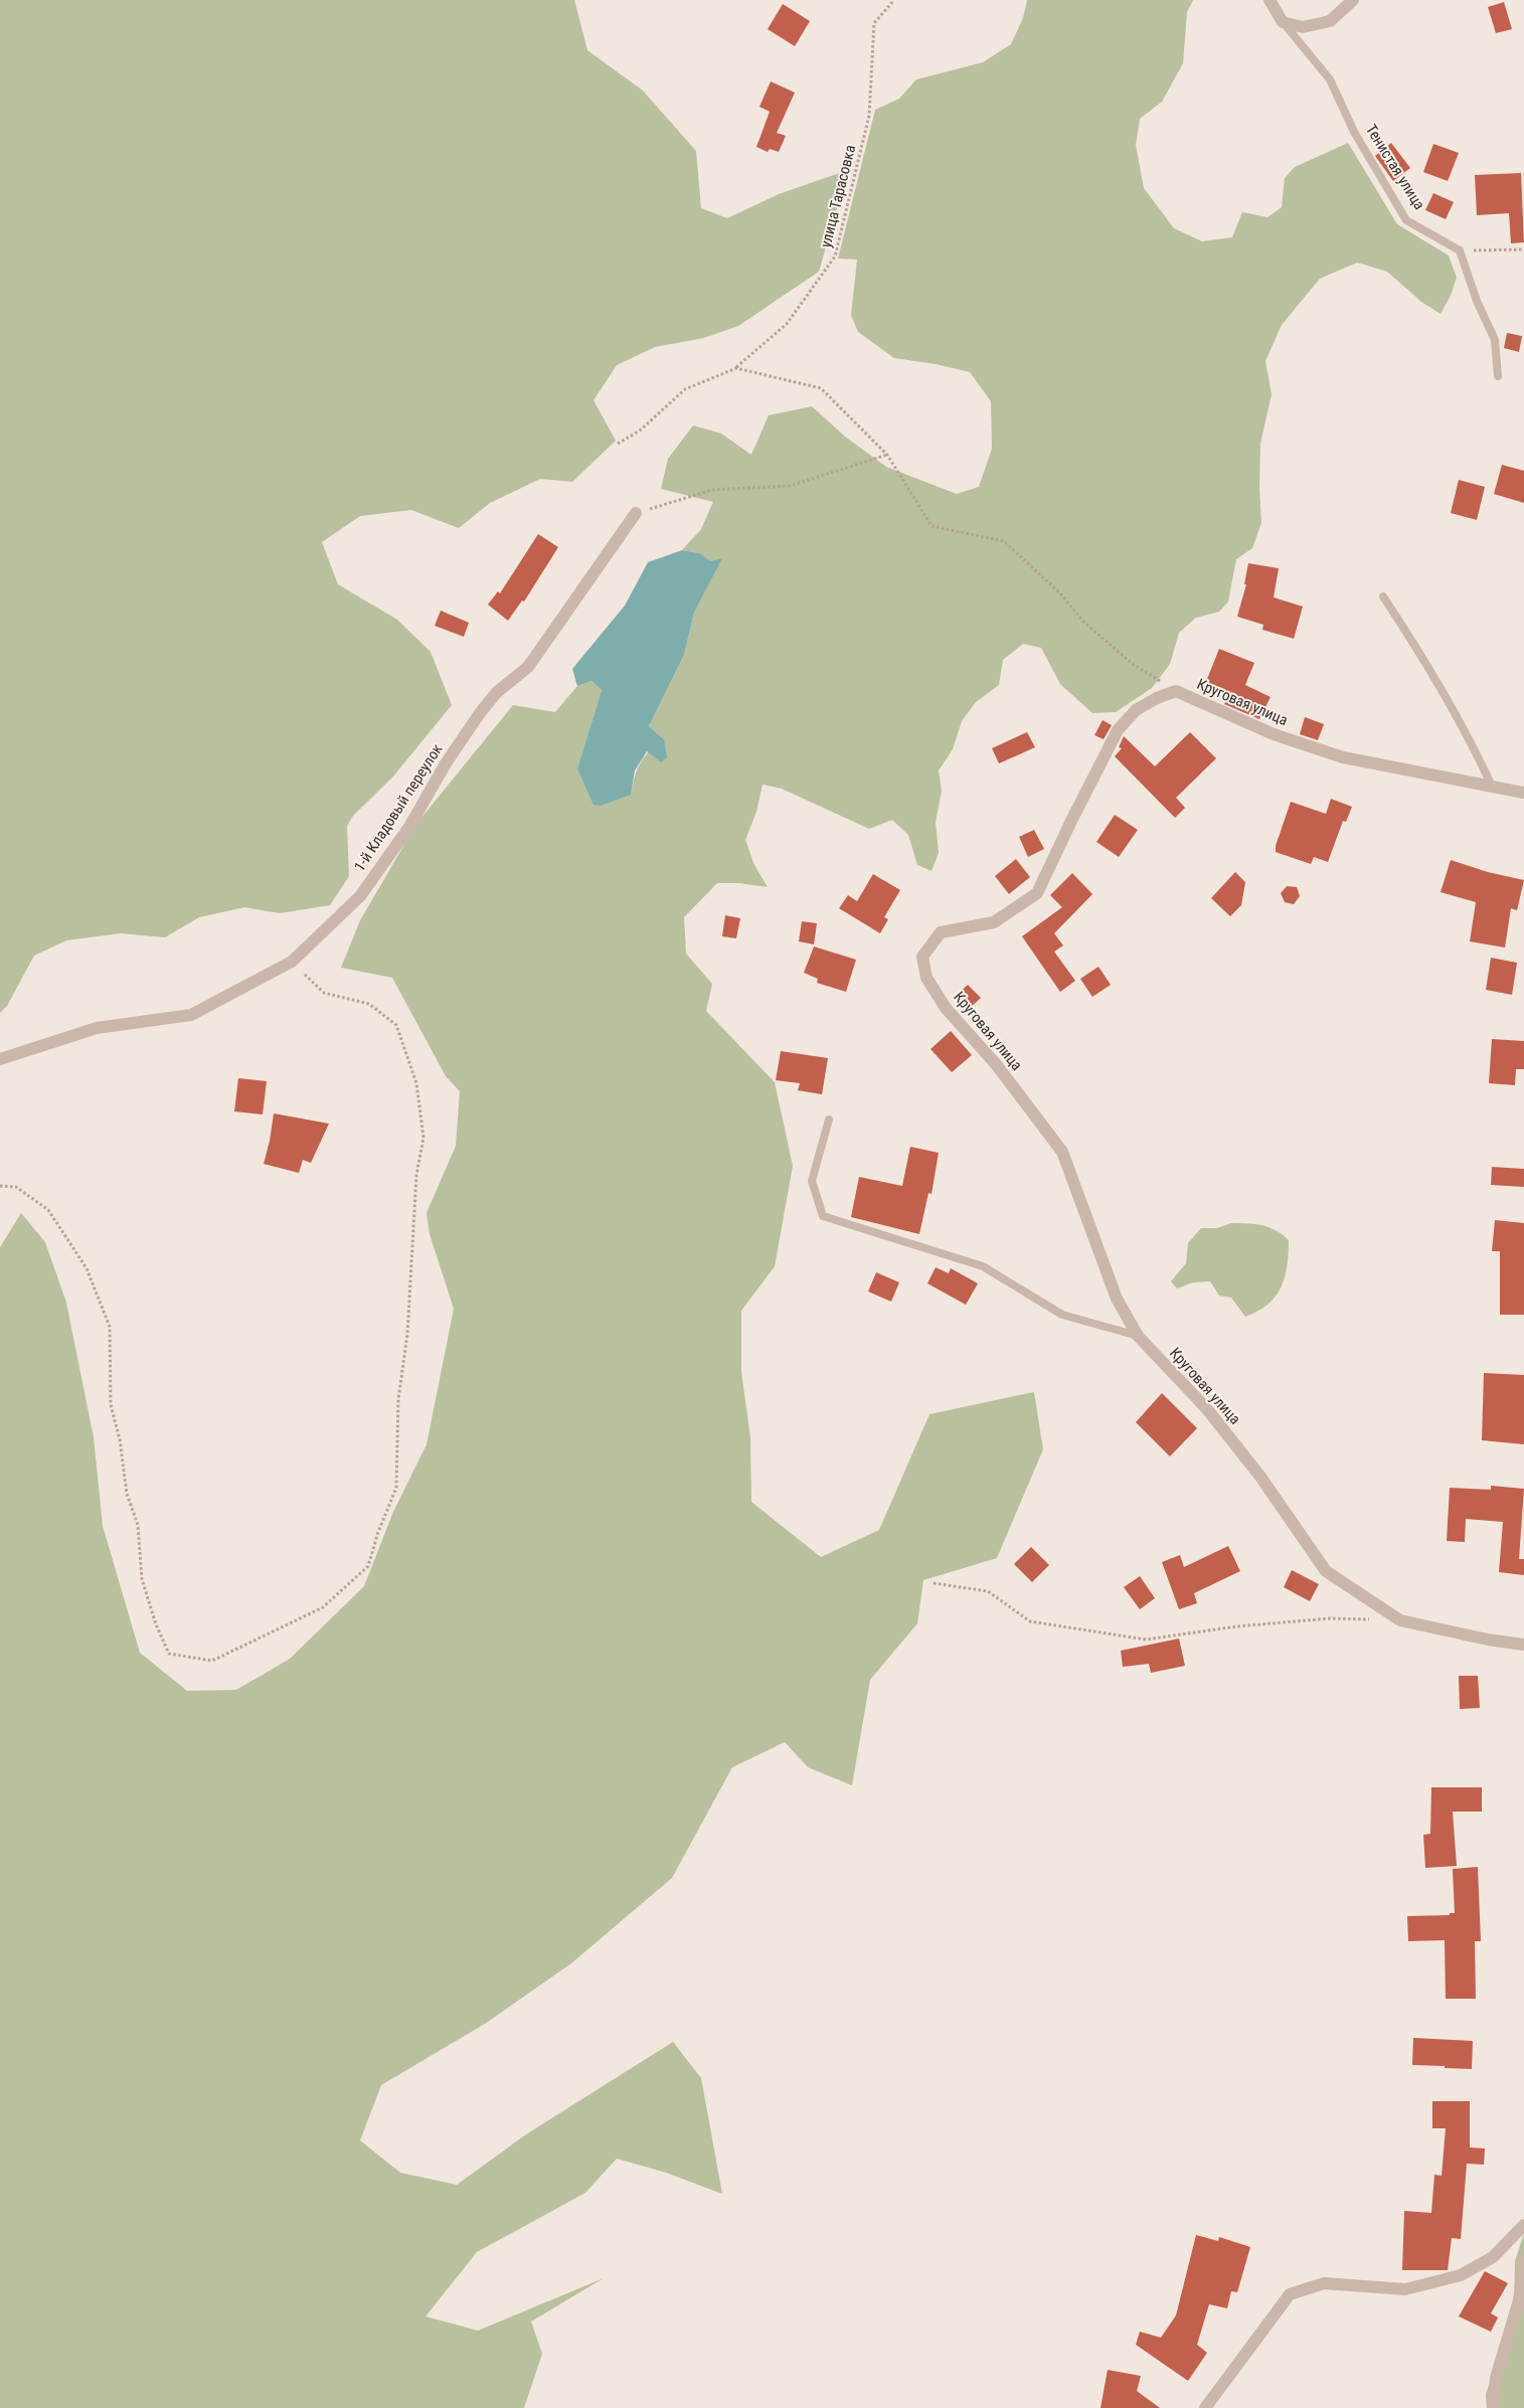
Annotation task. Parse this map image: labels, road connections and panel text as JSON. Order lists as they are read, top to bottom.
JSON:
{
  "streets": {
    "street": ["Тенистая улица", "Круговая улица", "1-й Кладовый переулок"],
    "path": ["улица Тарасовка"]
  }
}
